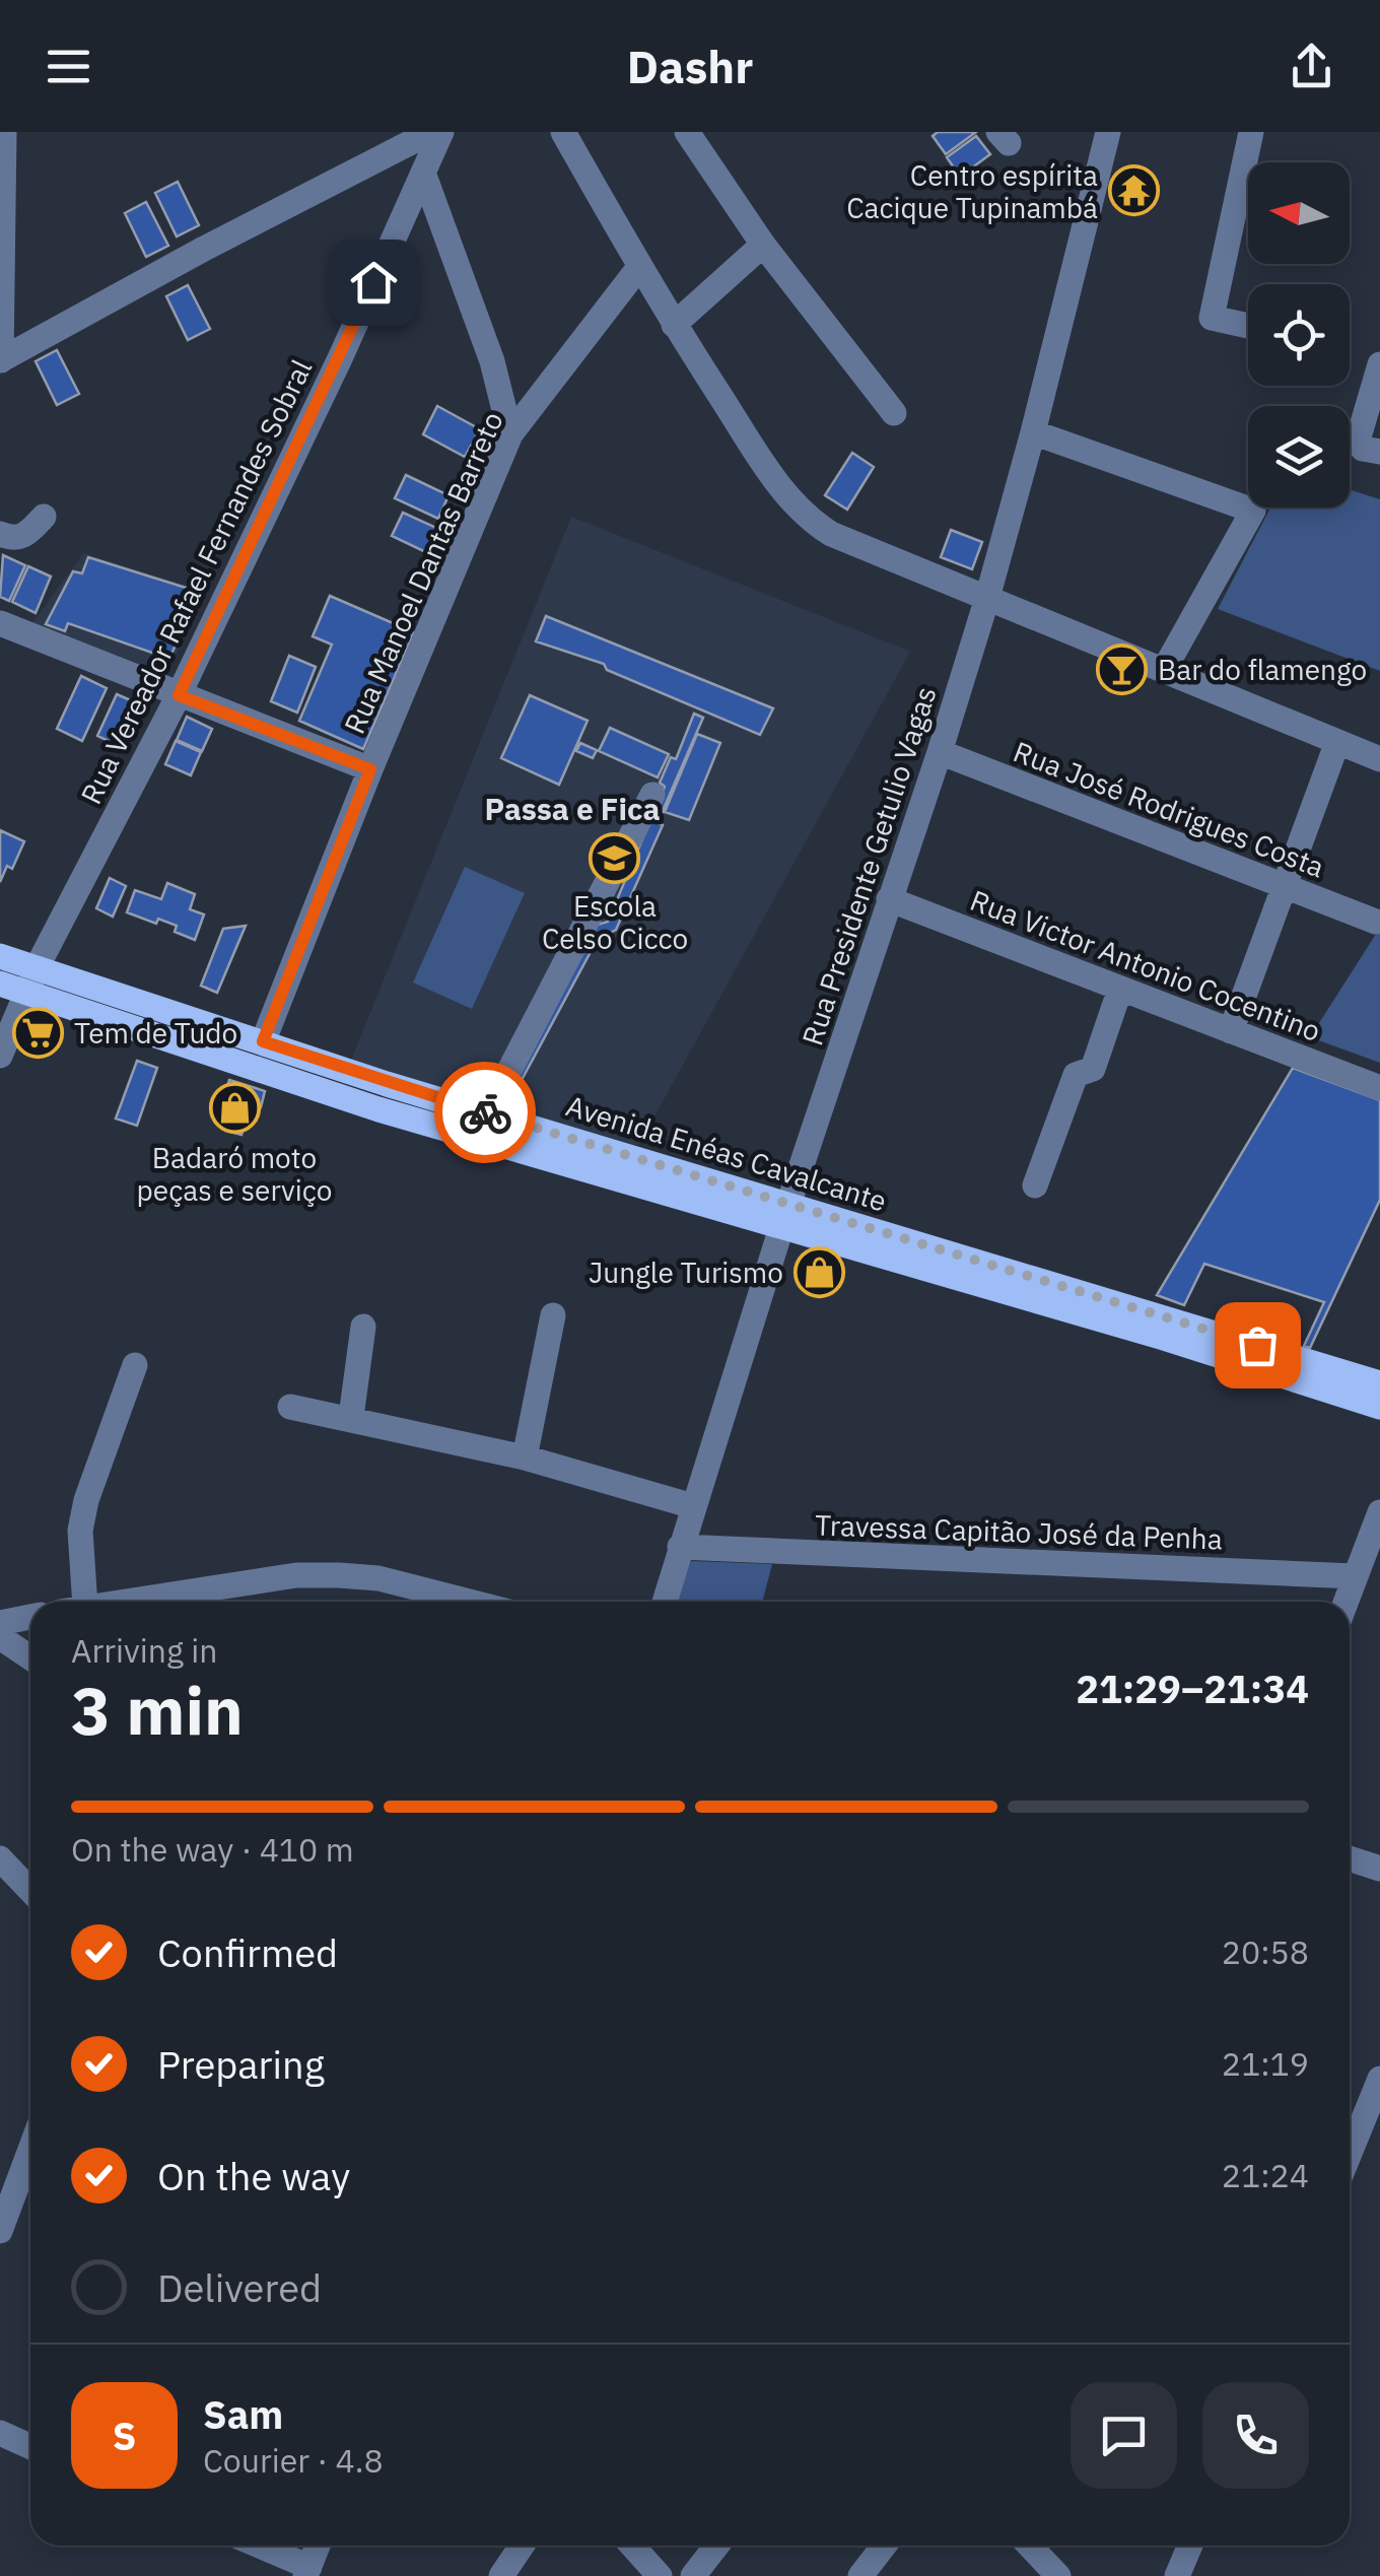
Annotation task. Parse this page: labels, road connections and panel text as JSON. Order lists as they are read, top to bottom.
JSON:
{
  "streets": {
    "main road": ["Avenida Enéas Cavalcante"],
    "street": [
      "Rua Manoel Dantas Barreto",
      "Rua Vereador Rafael Fernandes Sobral",
      "Rua José Rodrigues Costa",
      "Rua Presidente Getulio Vagas",
      "Rua Victor Antonio Cocentino",
      "Travessa Capitão José da Penha"
    ]
  },
  "crossings": [
    ["Rua Manoel Dantas Barreto", "Avenida Enéas Cavalcante"],
    ["Rua Vereador Rafael Fernandes Sobral", "Avenida Enéas Cavalcante"],
    ["Rua José Rodrigues Costa", "Rua Presidente Getulio Vagas"],
    ["Rua Presidente Getulio Vagas", "Rua Victor Antonio Cocentino"],
    ["Rua Presidente Getulio Vagas", "Avenida Enéas Cavalcante"],
    ["Rua Presidente Getulio Vagas", "Travessa Capitão José da Penha"]
  ],
  "districts": ["Passa e Fica"],
  "places": {
    "temple": ["Centro espírita Cacique Tupinambá"],
    "bar": ["Bar do flamengo"],
    "school or university": ["Escola Celso Cicco"],
    "supermarket": ["Tem de Tudo"],
    "shop": ["Badaró moto peças e serviço", "Jungle Turismo"]
  },
  "north": "left",
  "page": {
    "header": "Dashr",
    "heading": ["3 min", "Arriving in", "21:29–21:34"],
    "panel": ["Sam", "Courier · 4.8"],
    "bar": "On the way · 410 m",
    "list": [
      ["Confirmed", "20:58"],
      ["Preparing", "21:19"],
      ["On the way", "21:24"],
      "Delivered"
    ],
    "round": "S"
  }
}
